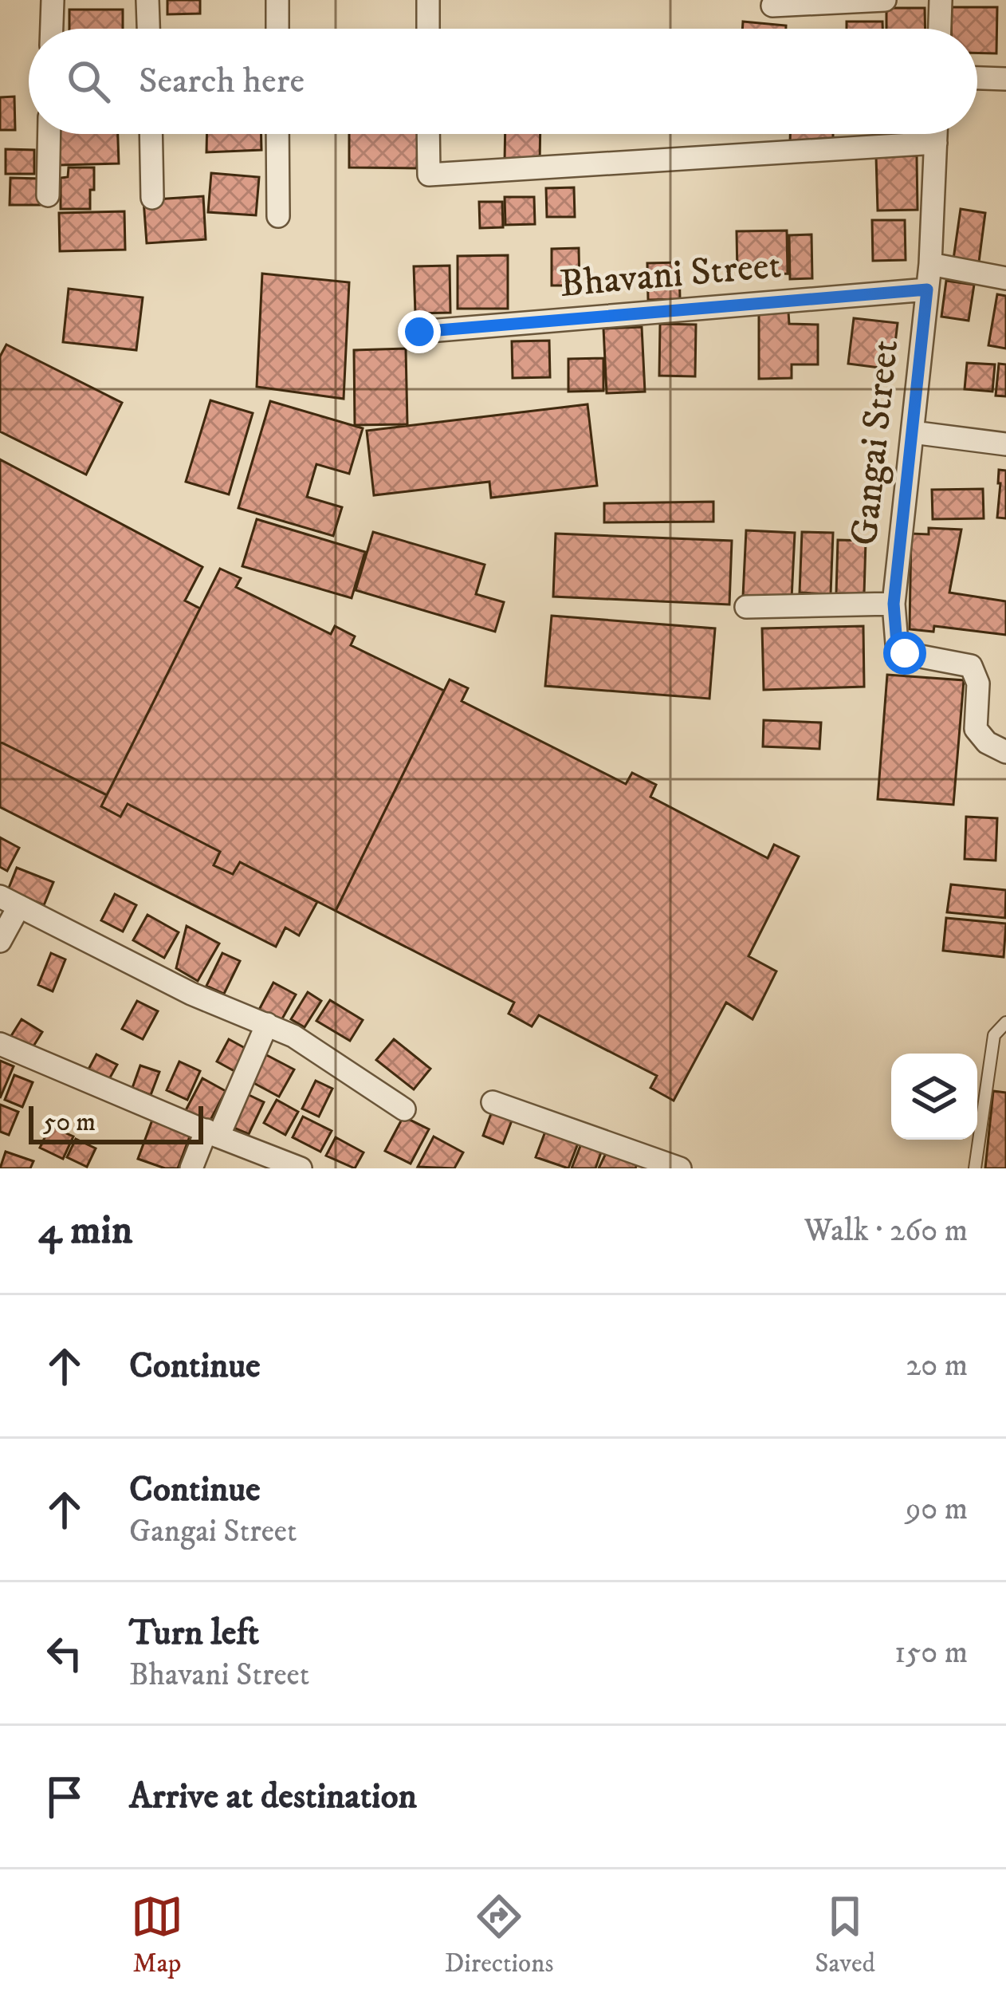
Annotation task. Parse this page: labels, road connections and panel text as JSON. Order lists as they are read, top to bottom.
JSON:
{
  "streets": {
    "street": ["Bhavani Street", "Gangai Street"]
  },
  "crossings": [
    ["Bhavani Street", "Gangai Street"]
  ],
  "scale_bar": "50 m",
  "page": {
    "search": "Search here",
    "scale": "50 m",
    "heading": ["4 min", "Walk · 260 m"],
    "list": [
      ["Continue", "20 m"],
      ["Continue", "Gangai Street", "90 m"],
      ["Turn left", "Bhavani Street", "150 m"],
      "Arrive at destination"
    ],
    "nav": ["Map", "Directions", "Saved"]
  }
}
